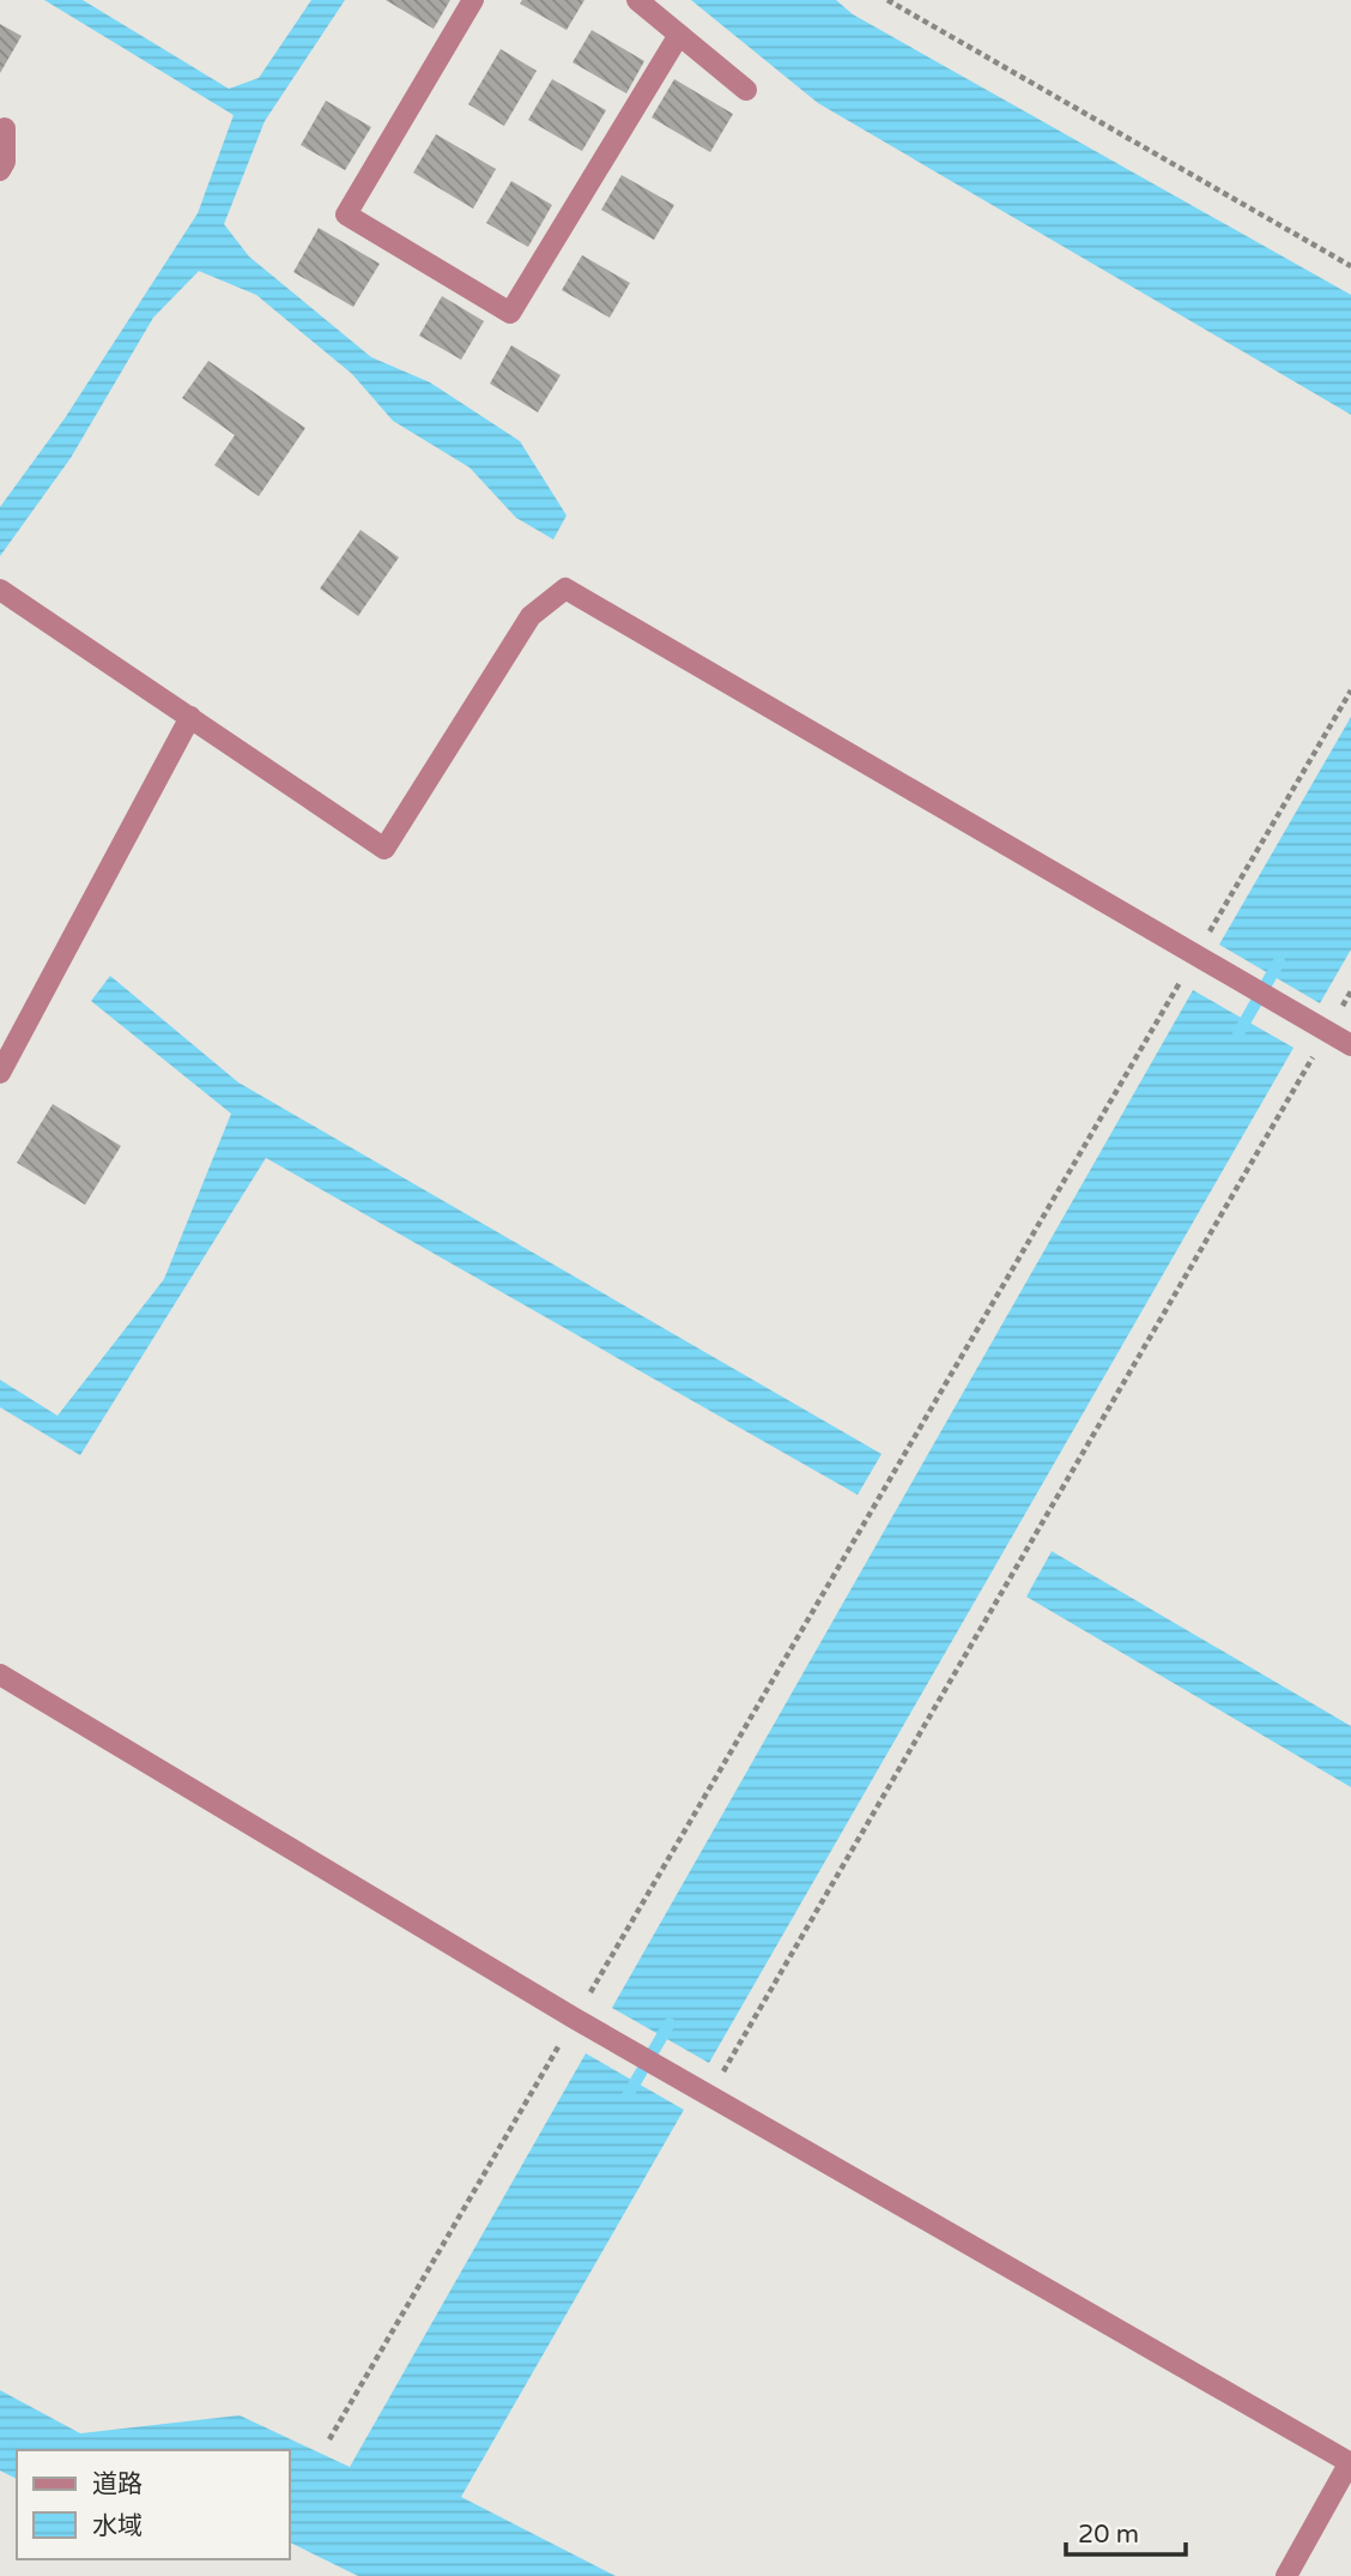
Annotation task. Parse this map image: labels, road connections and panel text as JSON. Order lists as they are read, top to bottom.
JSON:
{
  "legend": ["道路", "水域"],
  "scale_bar": "20 m"
}
